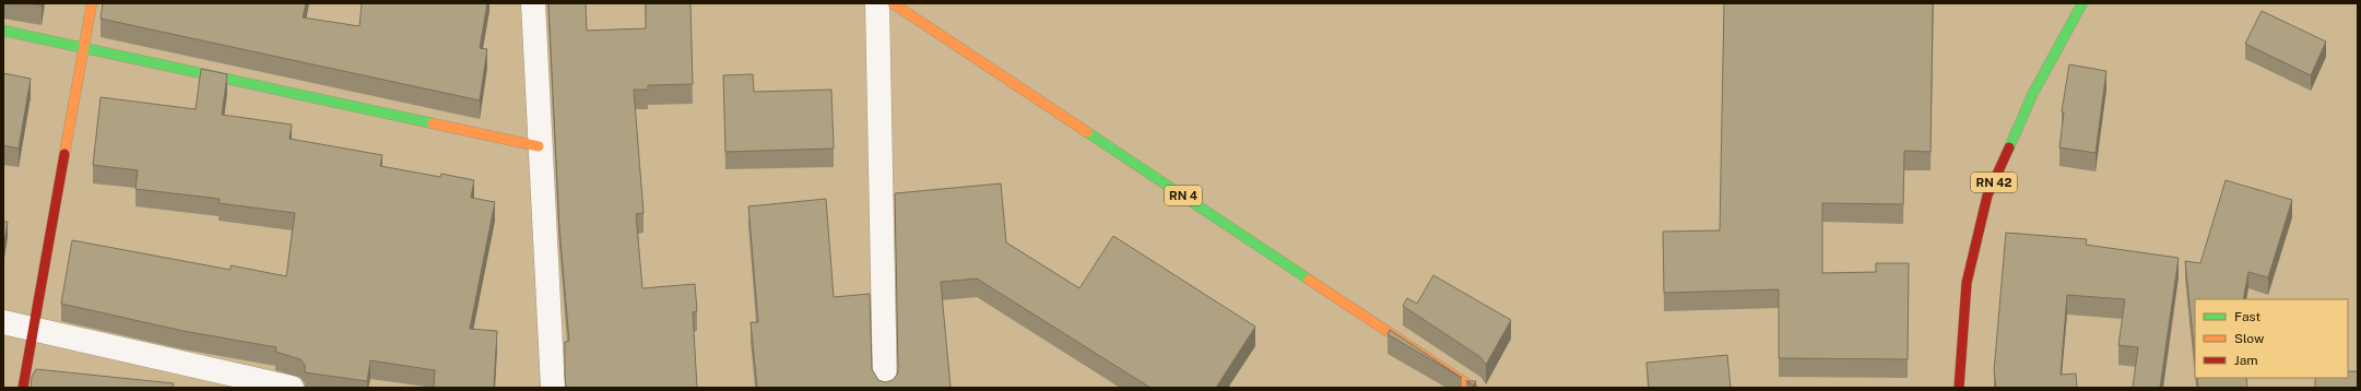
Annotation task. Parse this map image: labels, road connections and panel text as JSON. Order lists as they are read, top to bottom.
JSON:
{
  "streets": {
    "main road": ["RN 42", "RN 4"]
  },
  "legend": ["Fast", "Slow", "Jam"]
}
